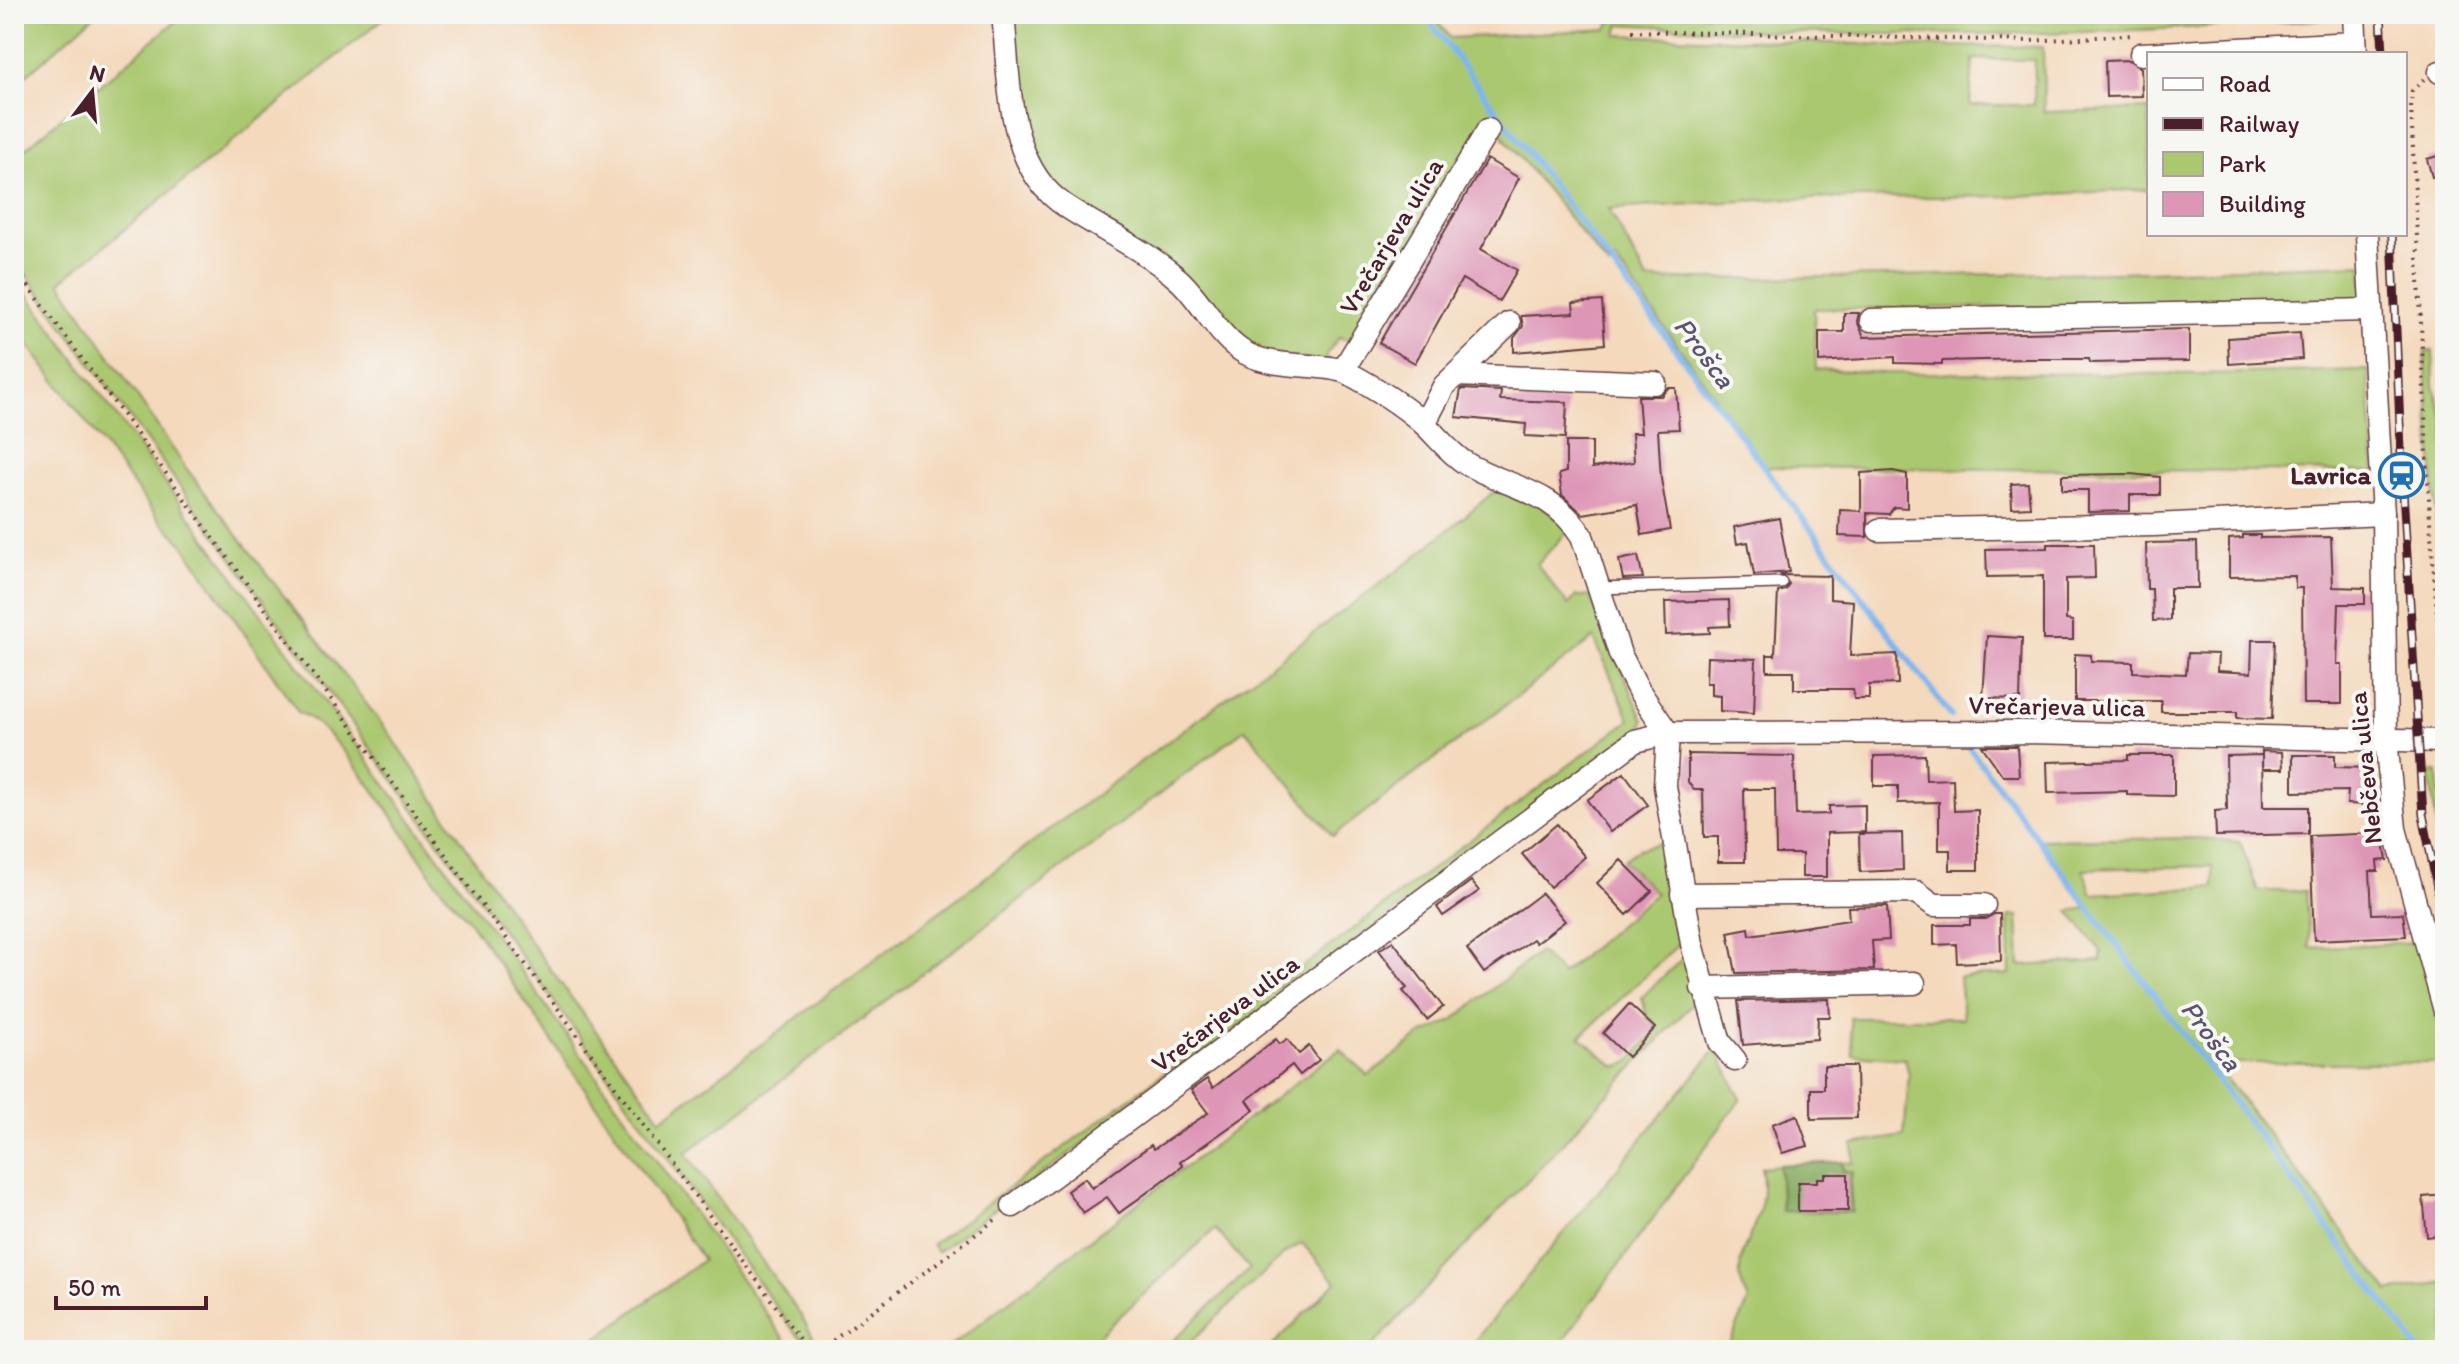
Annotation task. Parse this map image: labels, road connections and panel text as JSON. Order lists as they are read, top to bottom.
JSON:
{
  "streets": {
    "street": ["Vrečarjeva ulica", "Nebčeva ulica"]
  },
  "crossings": [
    ["Vrečarjeva ulica", "Nebčeva ulica"]
  ],
  "water": ["Prošca"],
  "places": {
    "station": ["Lavrica"]
  },
  "legend": [
    "Road",
    "Railway",
    "Park",
    "Building"
  ],
  "scale_bar": "50 m",
  "north": "top"
}
